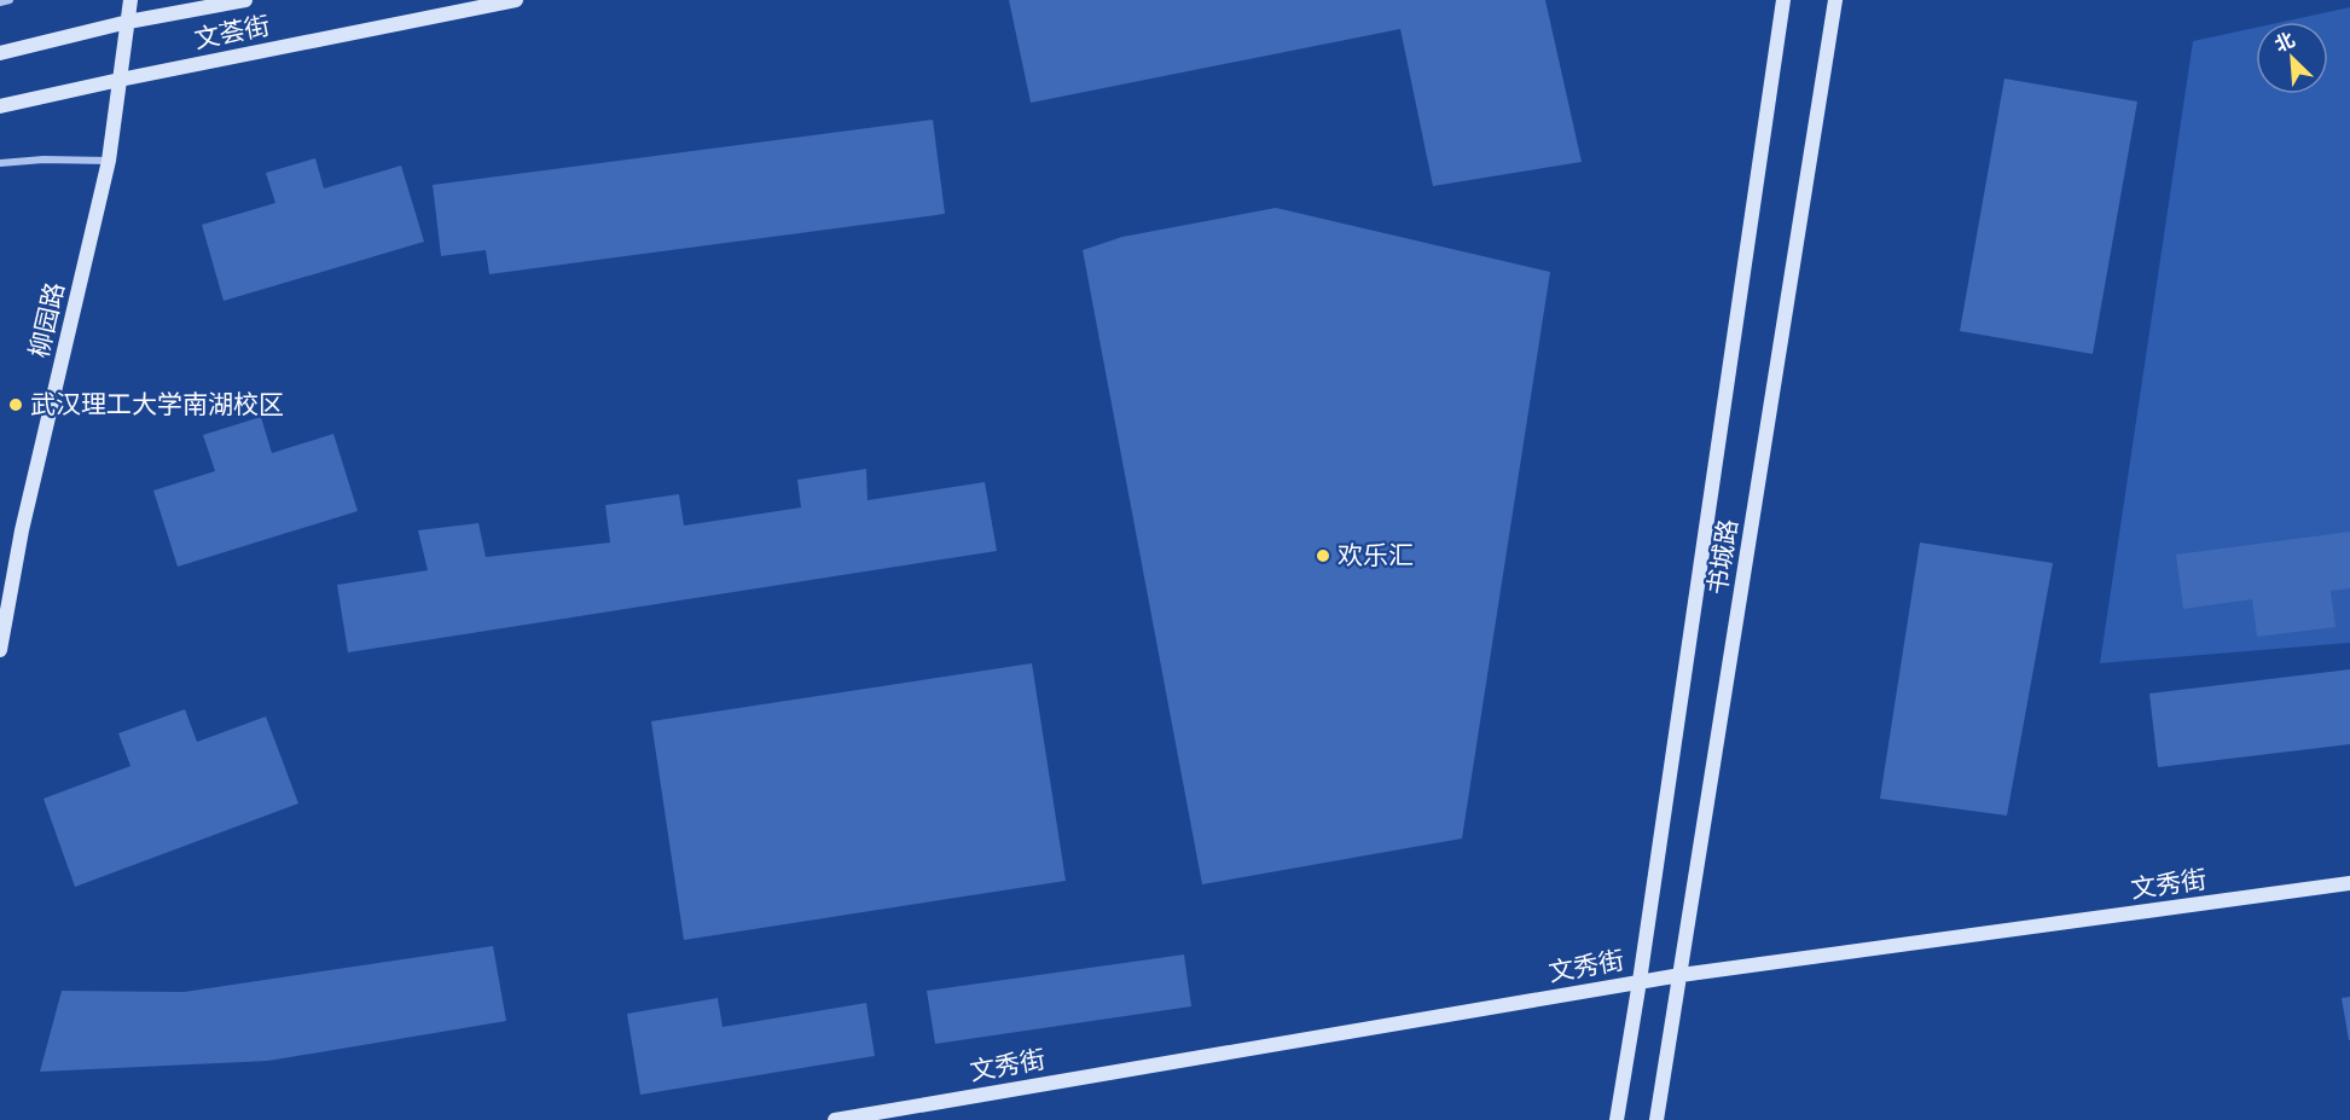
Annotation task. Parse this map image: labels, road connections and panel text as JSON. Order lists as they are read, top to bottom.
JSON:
{
  "streets": {
    "main road": [
      "文荟街",
      "柳园路",
      "书城路",
      "文秀街"
    ]
  },
  "crossings": [
    ["文荟街", "柳园路"],
    ["书城路", "文秀街"]
  ],
  "places": ["武汉理工大学南湖校区", "欢乐汇"],
  "north": "top left"
}
